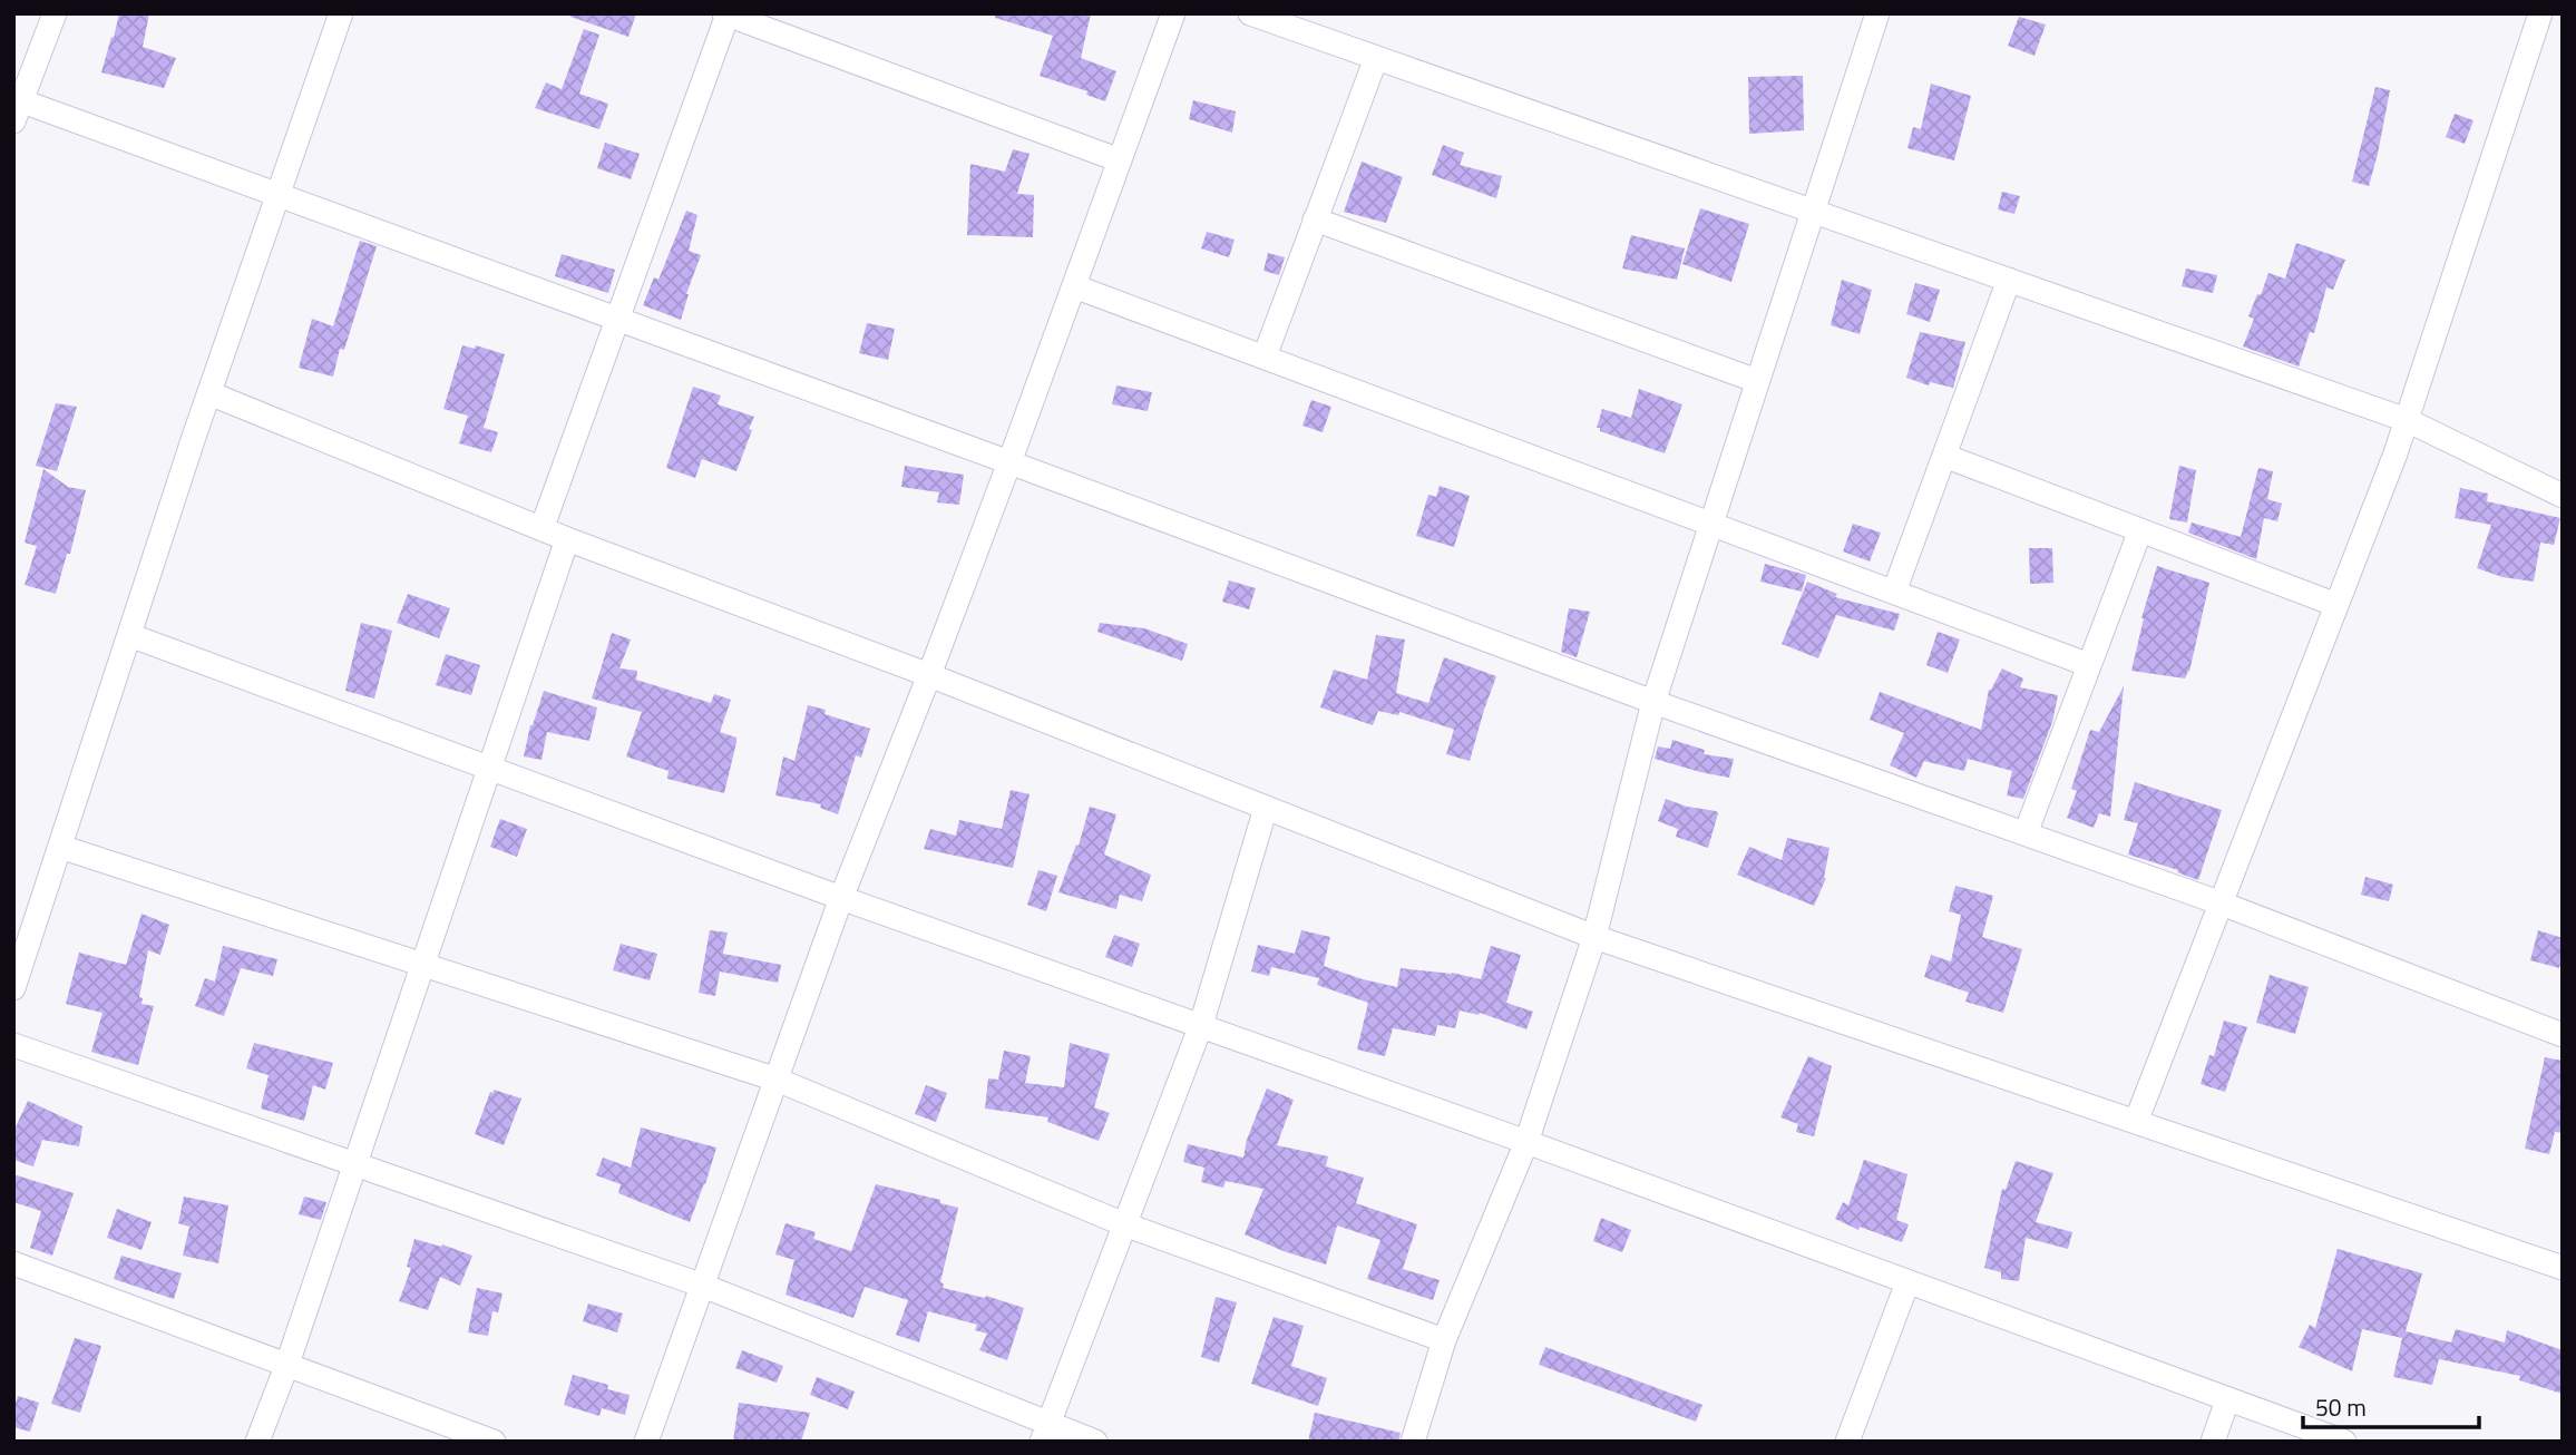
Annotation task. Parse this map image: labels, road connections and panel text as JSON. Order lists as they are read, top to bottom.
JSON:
{
  "scale_bar": "50 m"
}
